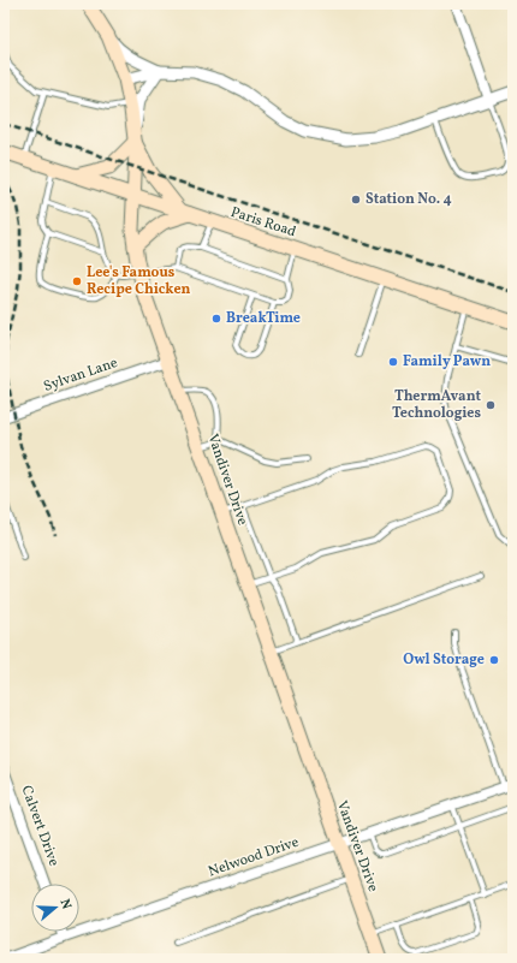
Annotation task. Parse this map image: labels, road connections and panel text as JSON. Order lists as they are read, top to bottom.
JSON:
{
  "streets": {
    "main road": ["Paris Road", "Vandiver Drive"],
    "street": ["Sylvan Lane", "Calvert Drive", "Nelwood Drive"]
  },
  "crossings": [
    ["Paris Road", "Vandiver Drive"],
    ["Sylvan Lane", "Vandiver Drive"],
    ["Vandiver Drive", "Nelwood Drive"]
  ],
  "places": [
    "Station No. 4",
    "Lee's Famous Recipe Chicken",
    "BreakTime",
    "Family Pawn",
    "ThermAvant Technologies",
    "Owl Storage"
  ],
  "north": "right"
}
